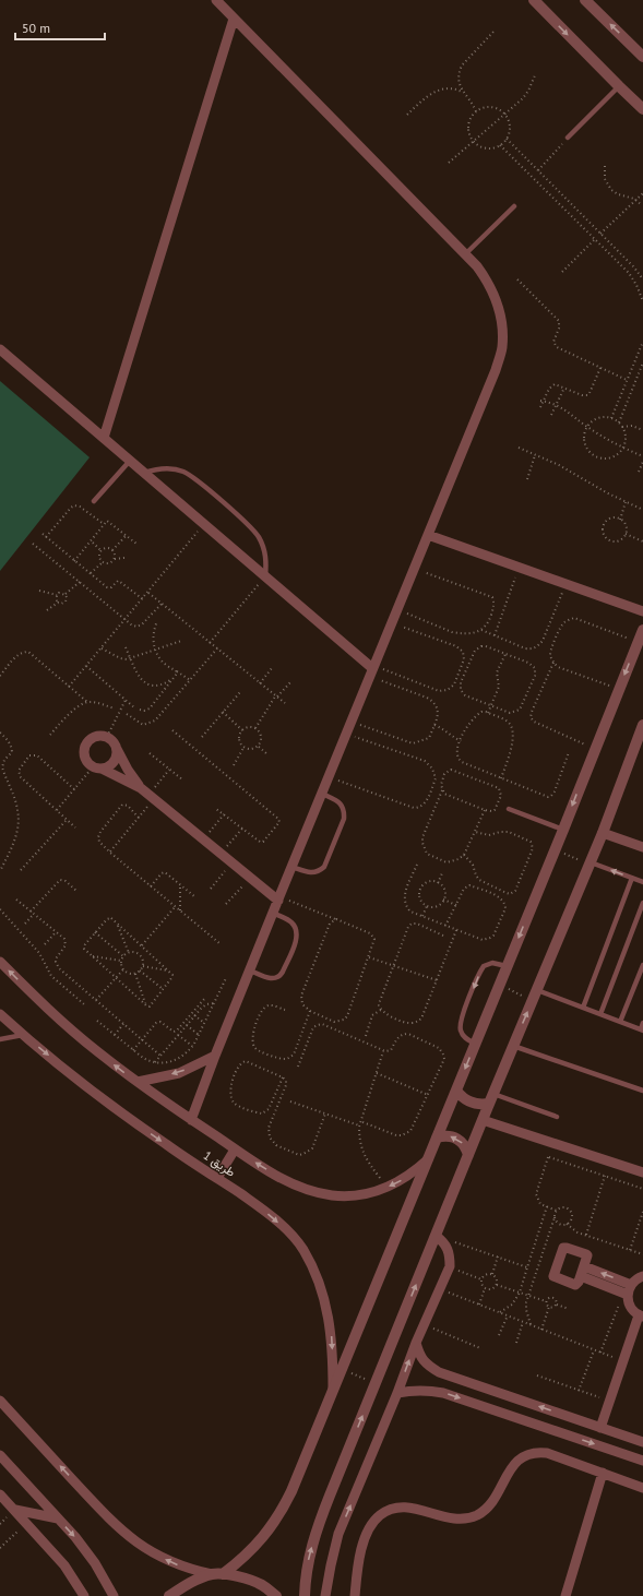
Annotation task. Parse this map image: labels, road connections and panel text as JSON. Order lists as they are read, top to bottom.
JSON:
{
  "streets": {
    "street": ["طريق 1"]
  },
  "scale_bar": "50 m"
}
